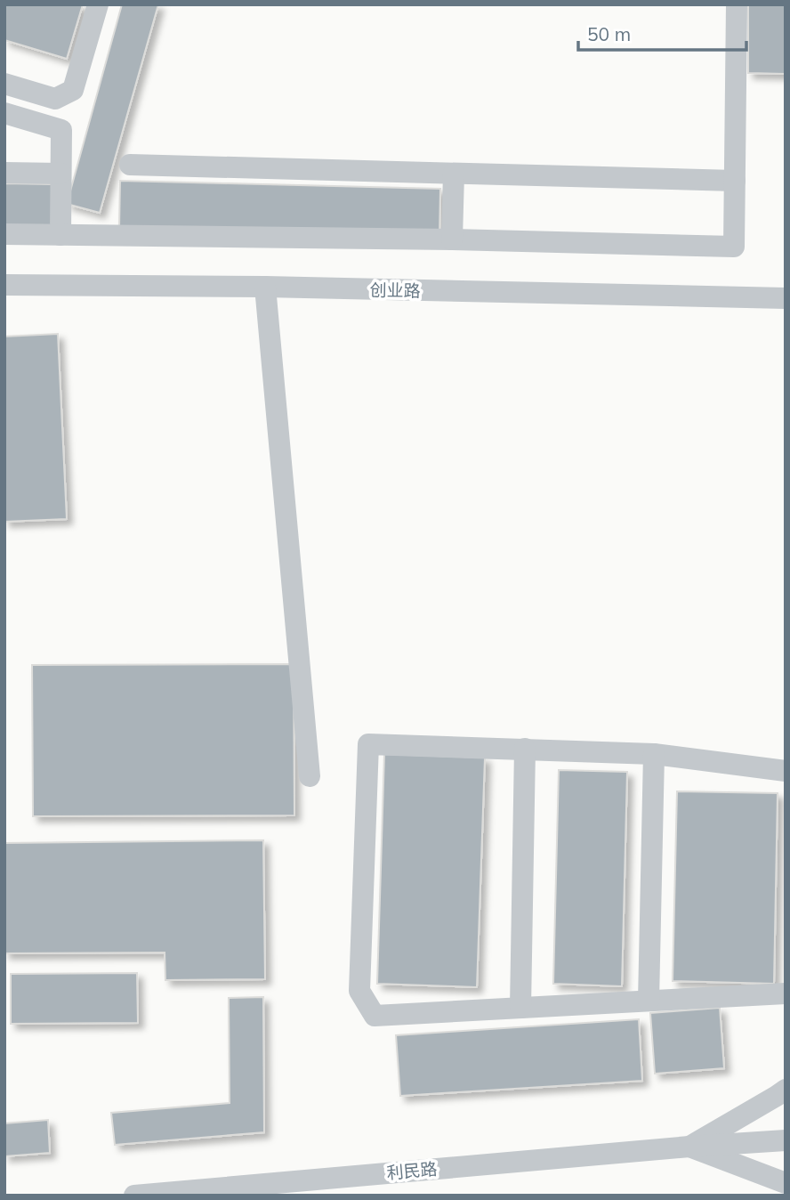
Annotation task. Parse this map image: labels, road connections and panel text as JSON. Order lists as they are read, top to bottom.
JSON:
{
  "streets": {
    "street": ["创业路", "利民路"]
  },
  "scale_bar": "50 m"
}
